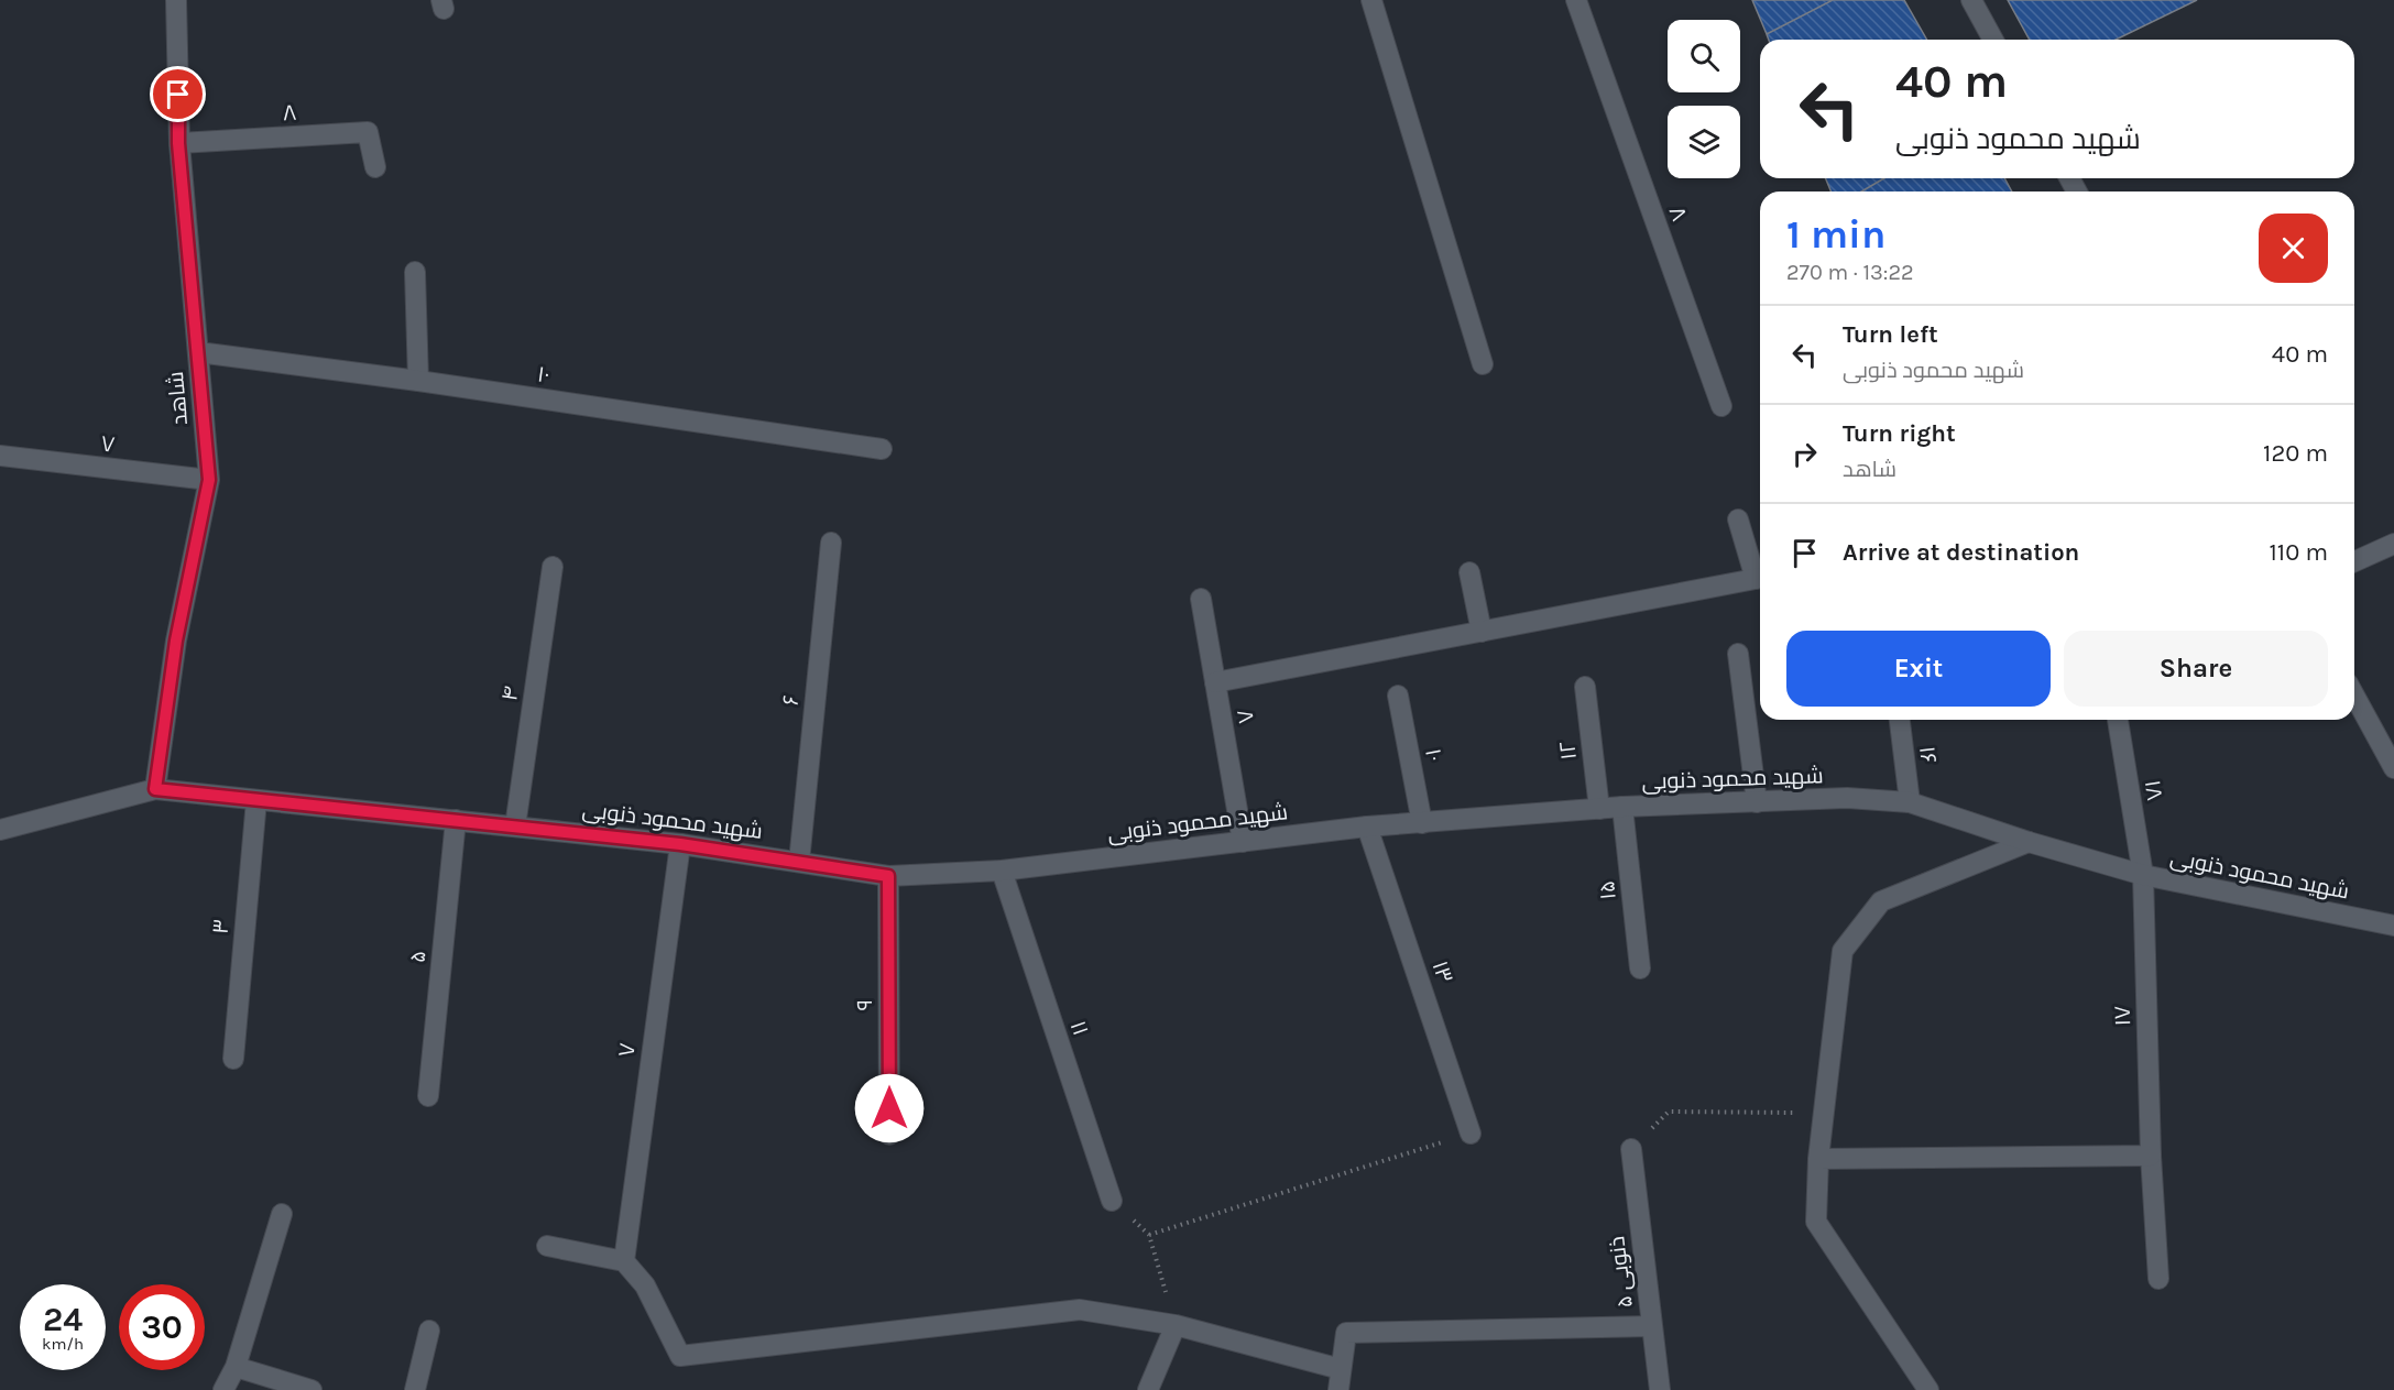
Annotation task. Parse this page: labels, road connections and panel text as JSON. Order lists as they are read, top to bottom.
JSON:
{
  "streets": {
    "street": [
      "۸",
      "۱۰",
      "شاهد",
      "۷",
      "۴",
      "۶",
      "۱۲",
      "۱۶",
      "شهید محمود ذنوبی",
      "۱۸",
      "۱۵",
      "۳",
      "۵",
      "۱۳",
      "۹",
      "۱۷",
      "۱۱",
      "ذنوبی ۵"
    ]
  },
  "crossings": [
    ["۸", "شاهد"],
    ["۸", "شهید محمود ذنوبی"],
    ["۱۰", "شاهد"],
    ["۱۰", "شهید محمود ذنوبی"],
    ["شاهد", "۷"],
    ["شاهد", "شهید محمود ذنوبی"],
    ["۷", "شهید محمود ذنوبی"],
    ["۴", "شهید محمود ذنوبی"],
    ["۶", "شهید محمود ذنوبی"],
    ["۱۲", "شهید محمود ذنوبی"],
    ["۱۶", "شهید محمود ذنوبی"],
    ["شهید محمود ذنوبی", "۱۸"],
    ["شهید محمود ذنوبی", "۱۵"],
    ["شهید محمود ذنوبی", "۳"],
    ["شهید محمود ذنوبی", "۵"],
    ["شهید محمود ذنوبی", "۱۳"],
    ["شهید محمود ذنوبی", "۹"],
    ["شهید محمود ذنوبی", "۱۷"],
    ["شهید محمود ذنوبی", "۱۱"],
    ["۱۸", "۱۷"]
  ],
  "page": {
    "turn": ["40 m", "شهید محمود ذنوبی"],
    "heading": ["1 min", "270 m · 13:22"],
    "list": [
      {
        "name": "Turn left",
        "note": "شهید محمود ذنوبی",
        "value": "40 m"
      },
      {
        "name": "Turn right",
        "note": "شاهد",
        "value": "120 m"
      },
      {
        "name": "Arrive at destination",
        "value": "110 m"
      }
    ],
    "buttons": ["Exit", "Share"],
    "speed": "24 km/h",
    "limit": "30"
  }
}
